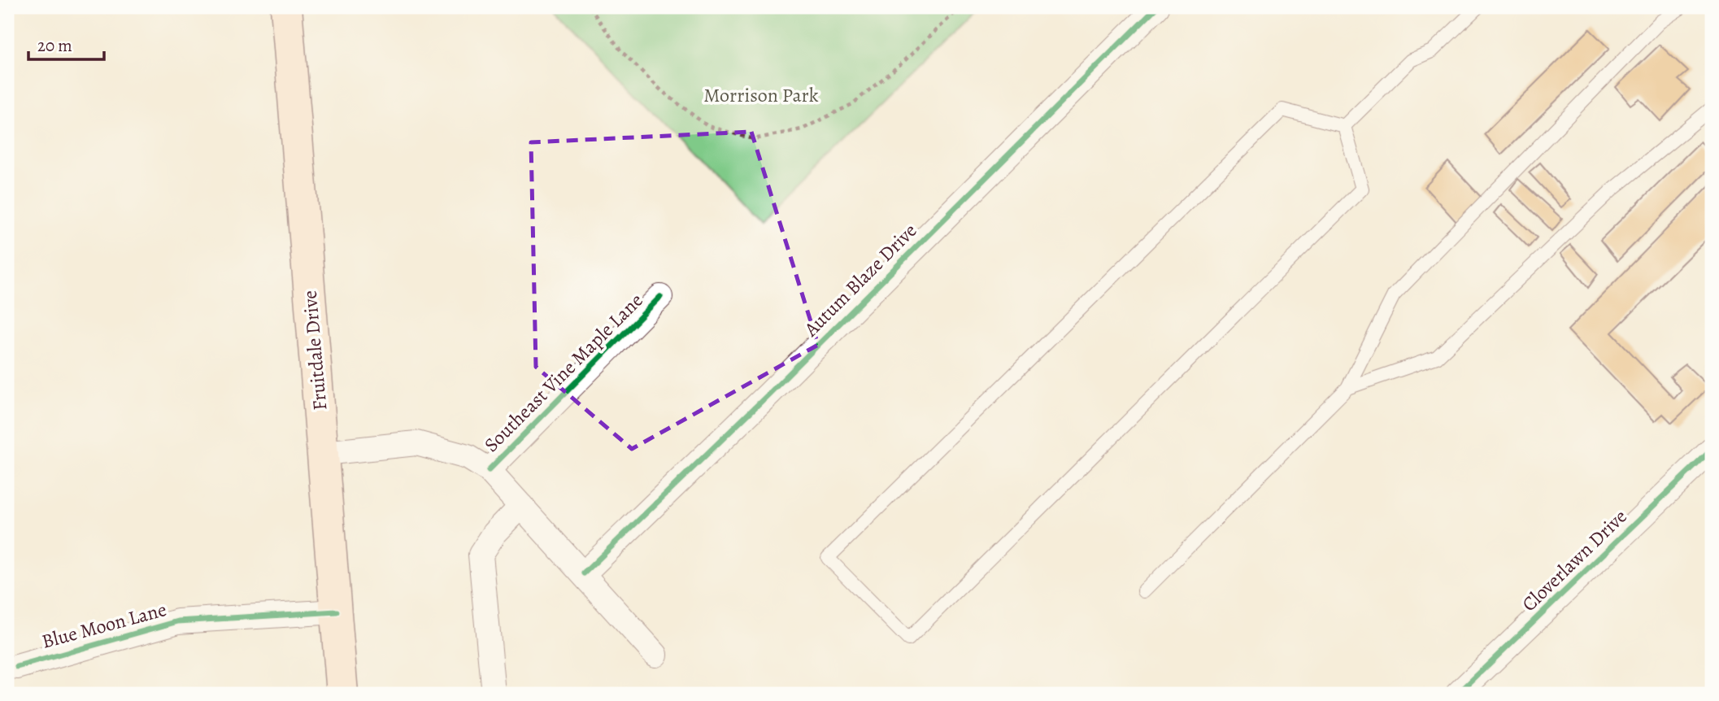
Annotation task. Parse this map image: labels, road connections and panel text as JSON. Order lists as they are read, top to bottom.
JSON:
{
  "streets": {
    "main road": ["Fruitdale Drive"],
    "street": [
      "Autum Blaze Drive",
      "Southeast Vine Maple Lane",
      "Cloverlawn Drive",
      "Blue Moon Lane"
    ]
  },
  "crossings": [
    ["Fruitdale Drive", "Blue Moon Lane"]
  ],
  "parks": ["Morrison Park"],
  "scale_bar": "20 m"
}
